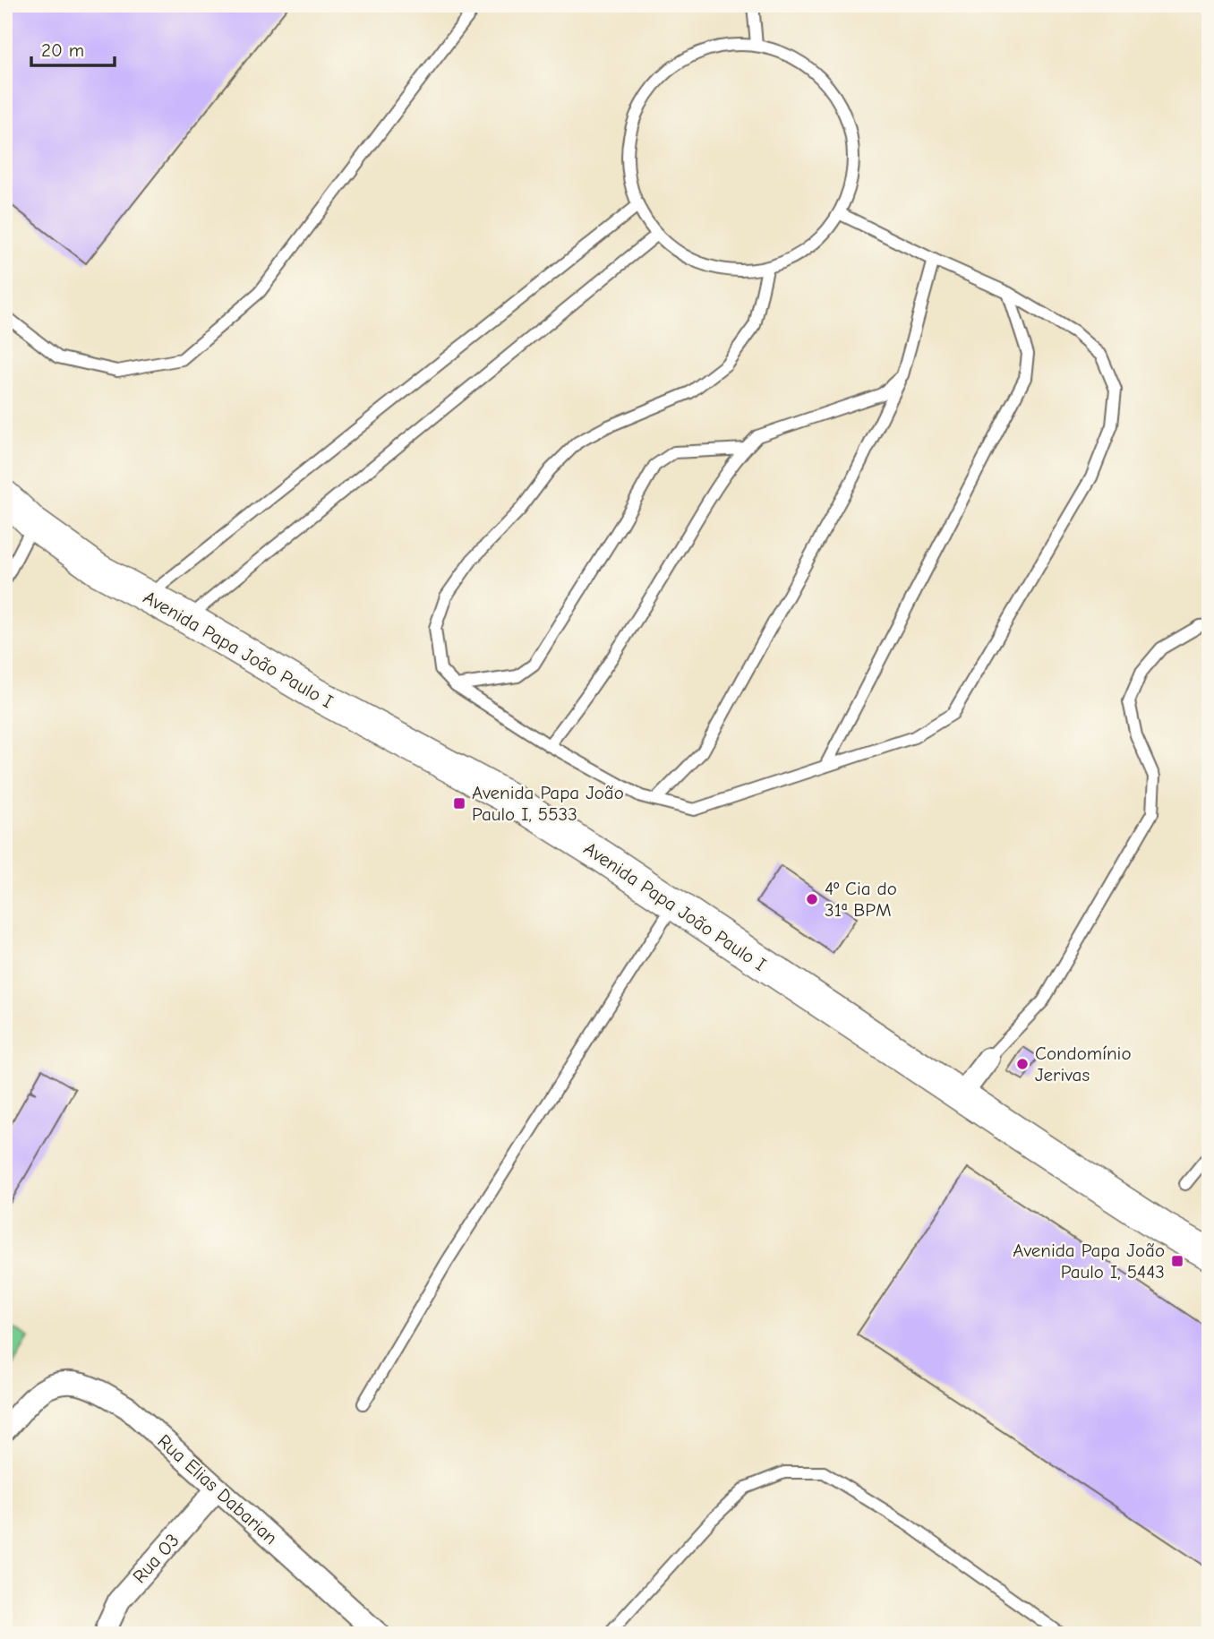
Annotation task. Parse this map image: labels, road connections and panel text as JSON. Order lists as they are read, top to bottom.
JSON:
{
  "streets": {
    "main road": ["Avenida Papa João Paulo I"],
    "street": ["Rua Elias Dabarian", "Rua O3"]
  },
  "crossings": [
    ["Rua Elias Dabarian", "Rua O3"]
  ],
  "places": {
    "transit": ["Avenida Papa João Paulo I, 5533", "Avenida Papa João Paulo I, 5443"],
    "other": ["4º Cia do 31ª BPM", "Condomínio Jerivas"]
  },
  "scale_bar": "20 m"
}
